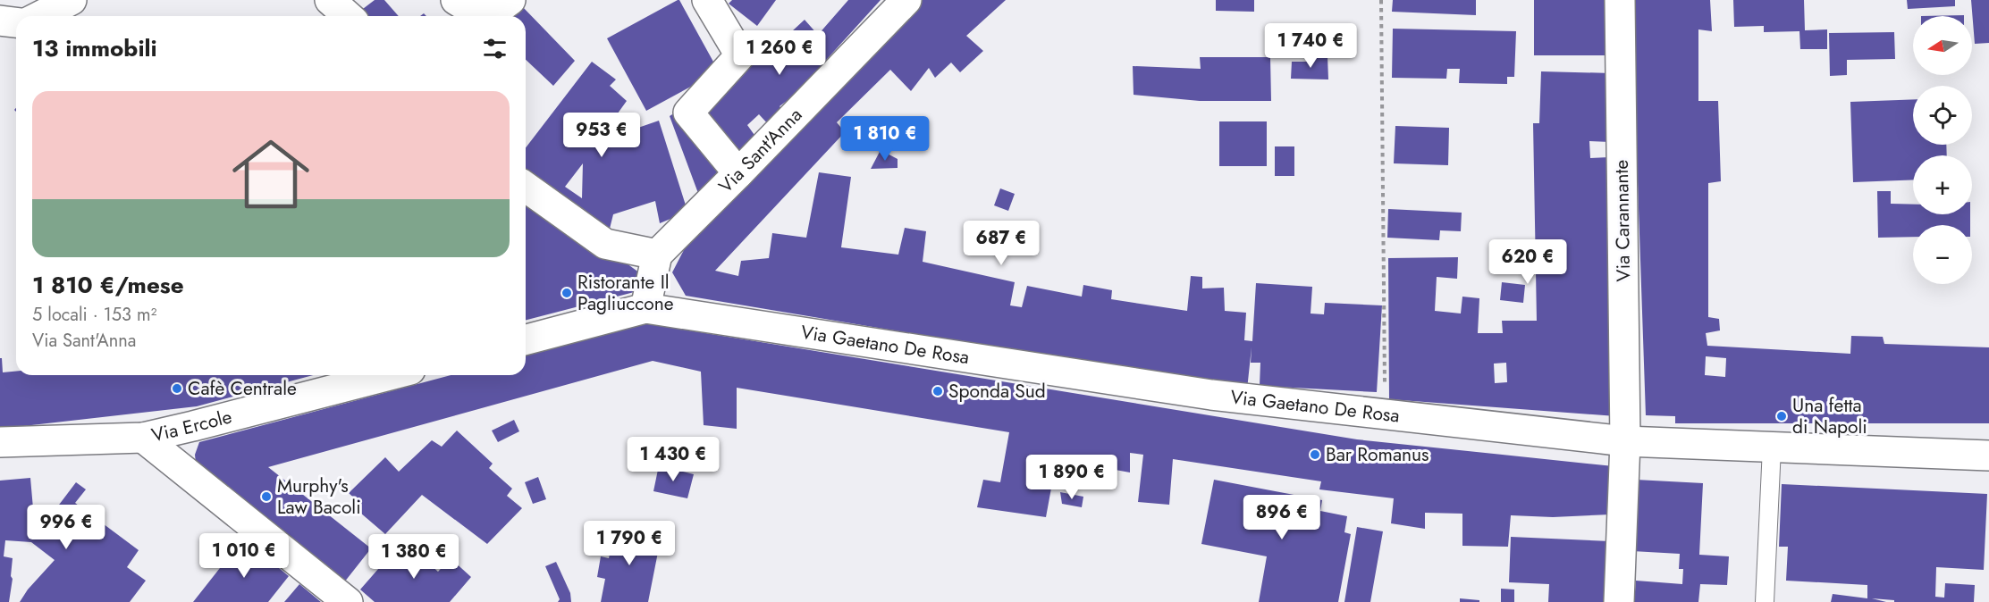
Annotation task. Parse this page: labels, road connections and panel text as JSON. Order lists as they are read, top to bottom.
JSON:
{
  "streets": {
    "street": [
      "Via Sant'Anna",
      "Via Carannante",
      "Via Gaetano De Rosa",
      "Via Ercole"
    ]
  },
  "crossings": [
    ["Via Carannante", "Via Gaetano De Rosa"]
  ],
  "places": [
    "Ristorante Il Pagliuccone",
    "Cafè Centrale",
    "Sponda Sud",
    "Una fetta di Napoli",
    "Bar Romanus",
    "Murphy's Law Bacoli"
  ],
  "north": "left",
  "page": {
    "map_buttons": ["+", "−"],
    "heading": "13 immobili",
    "price": [
      "1 740 €",
      "1 260 €",
      "953 €",
      "1 810 €",
      "687 €",
      "620 €",
      "1 430 €",
      "1 890 €",
      "896 €",
      "996 €",
      "1 790 €",
      "1 010 €",
      "1 380 €"
    ],
    "list": [
      {
        "name": "1 810 €/mese",
        "note": "5 locali · 153 m² · Via Sant'Anna"
      }
    ]
  }
}
